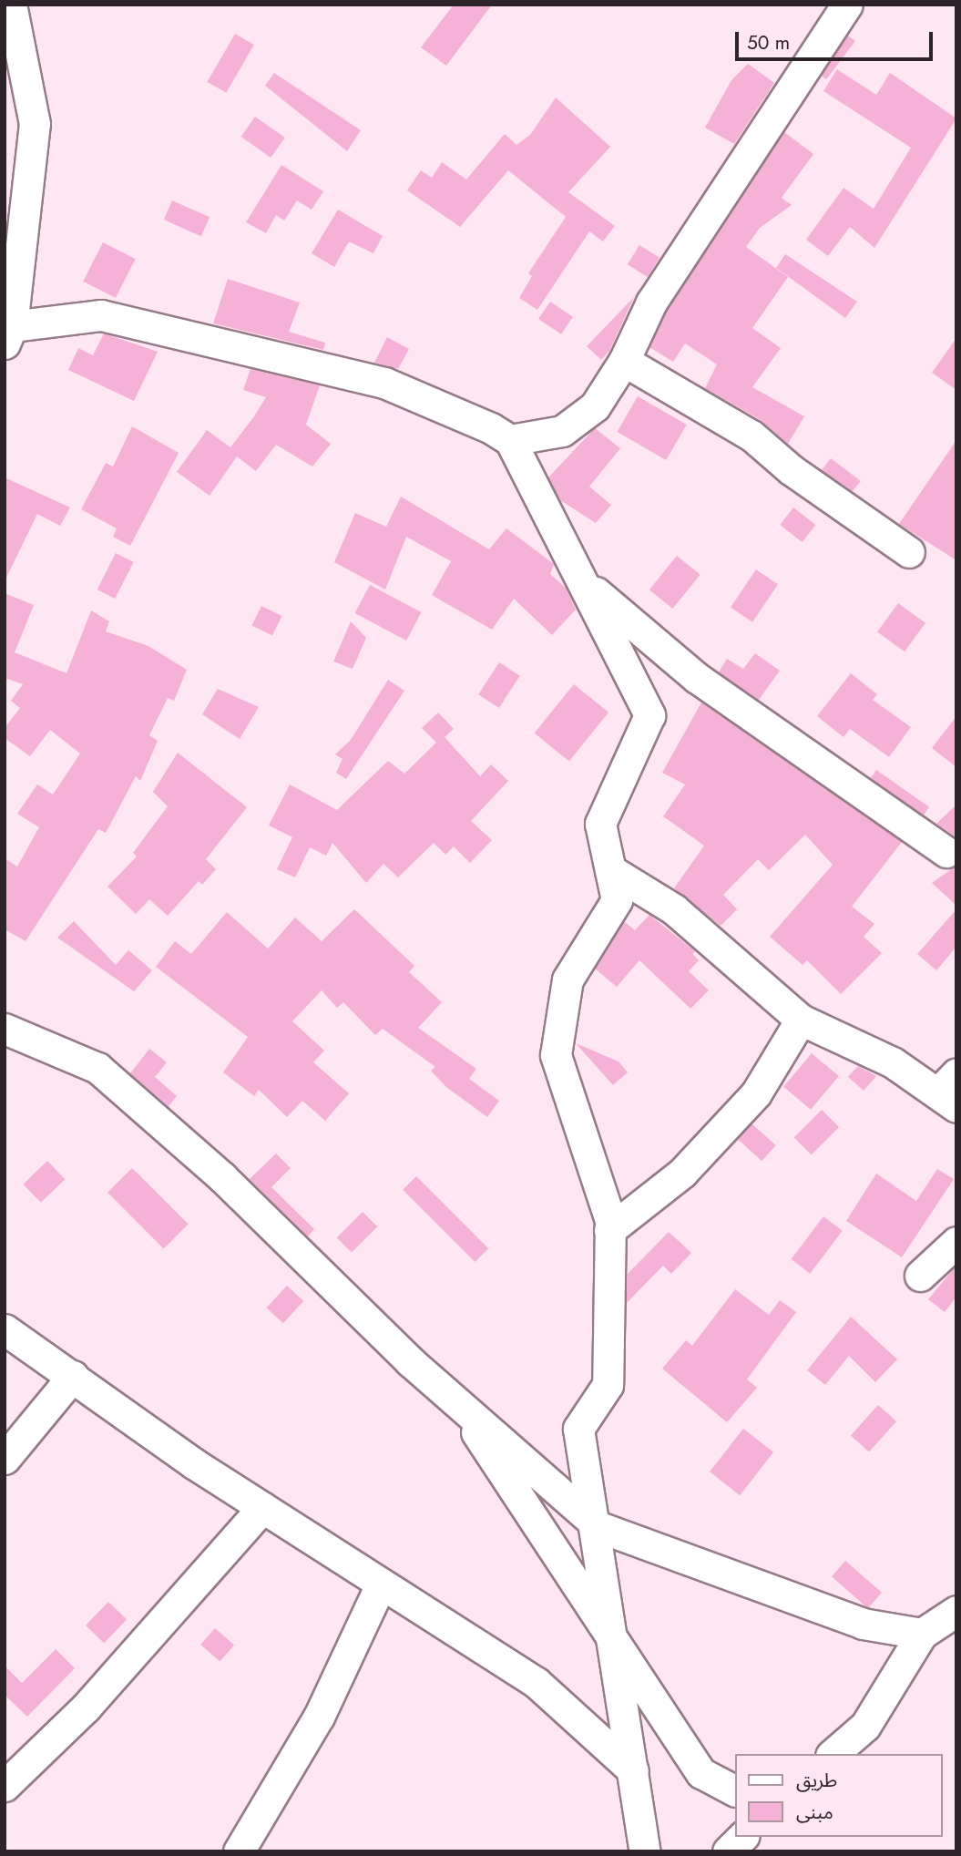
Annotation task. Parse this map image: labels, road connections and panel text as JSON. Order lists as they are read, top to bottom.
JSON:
{
  "legend": ["طريق", "مبنى"],
  "scale_bar": "50 m"
}
